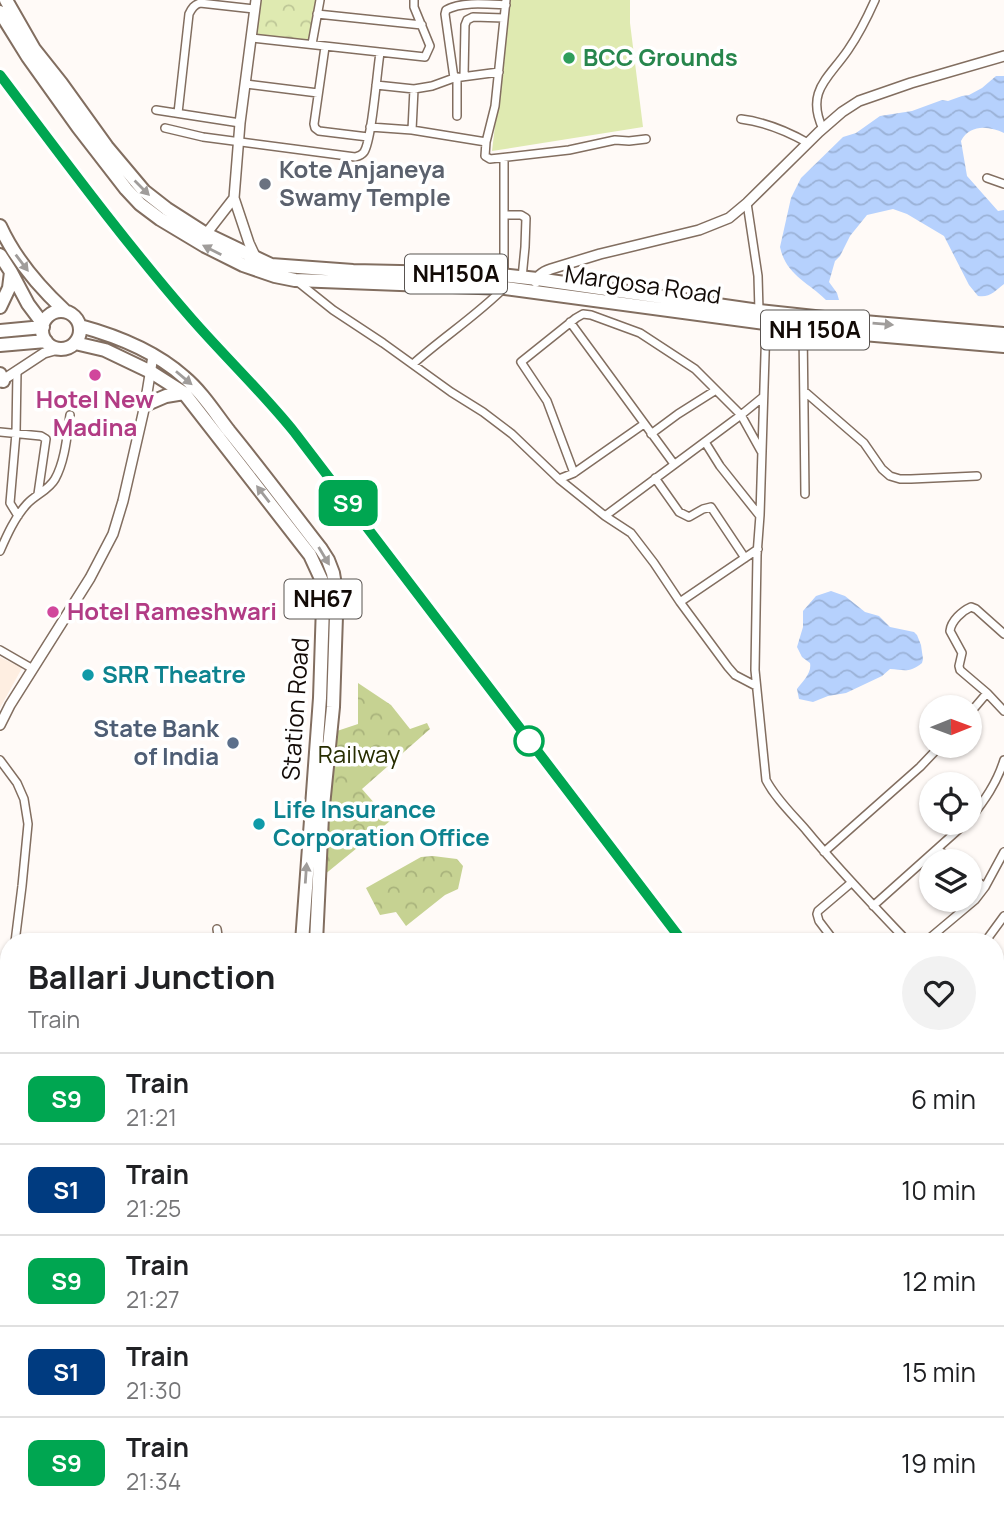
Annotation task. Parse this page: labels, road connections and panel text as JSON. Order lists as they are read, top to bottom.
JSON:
{
  "streets": {
    "highway": [
      "NH150A",
      "Margosa Road",
      "NH 150A",
      "NH67",
      "Station Road"
    ]
  },
  "crossings": [
    ["NH150A", "Margosa Road"],
    ["NH150A", "NH 150A"],
    ["NH67", "Station Road"]
  ],
  "parks": ["Railway"],
  "places": [
    "BCC Grounds",
    "Kote Anjaneya Swamy Temple",
    "Hotel New Madina",
    "Hotel Rameshwari",
    "SRR Theatre",
    "State Bank of India",
    "Life Insurance Corporation Office"
  ],
  "north": "right",
  "page": {
    "on_map": "S9",
    "heading": ["Ballari Junction", "Train"],
    "list": [
      {
        "mark": "S9",
        "name": "Train",
        "note": "21:21",
        "value": "6 min"
      },
      {
        "mark": "S1",
        "name": "Train",
        "note": "21:25",
        "value": "10 min"
      },
      {
        "mark": "S9",
        "name": "Train",
        "note": "21:27",
        "value": "12 min"
      },
      {
        "mark": "S1",
        "name": "Train",
        "note": "21:30",
        "value": "15 min"
      },
      {
        "mark": "S9",
        "name": "Train",
        "note": "21:34",
        "value": "19 min"
      }
    ]
  }
}
